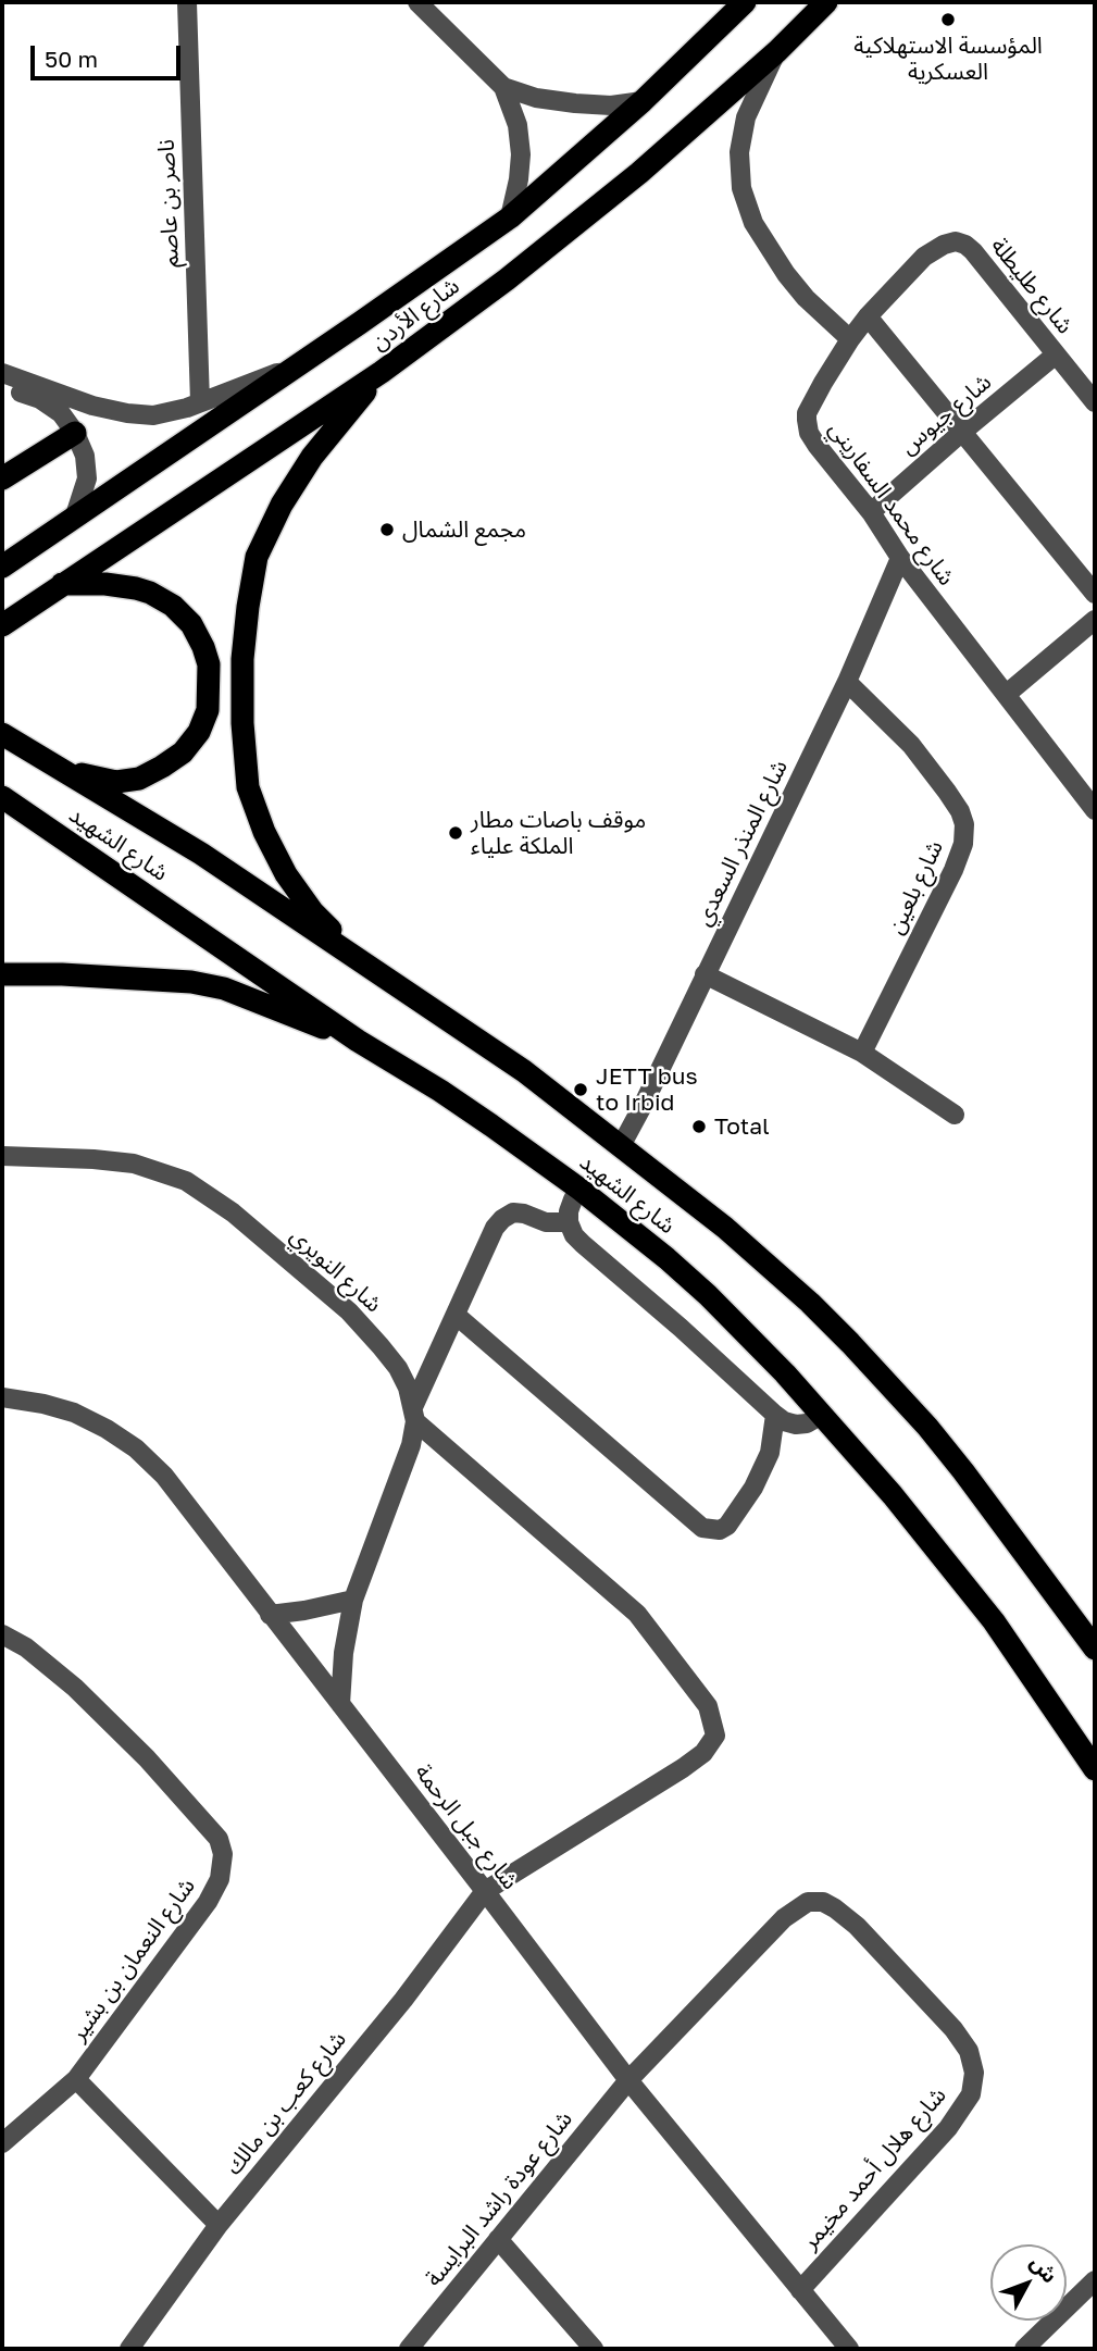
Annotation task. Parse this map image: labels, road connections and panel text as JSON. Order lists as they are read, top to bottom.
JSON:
{
  "streets": {
    "highway": ["شارع الأردن", "شارع الشهيد"],
    "street": [
      "ناصر بن عاصم",
      "شارع طليطلة",
      "شارع جيوس",
      "شارع محمد السفاريني",
      "شارع المنذر السعدي",
      "شارع بلعين",
      "شارع النويري",
      "شارع جبل الرحمة",
      "شارع النعمان بن بشير",
      "شارع كعب بن مالك",
      "شارع هلال أحمد مخيمر",
      "شارع عودة راشد البرايسة"
    ]
  },
  "crossings": [
    ["شارع طليطلة", "شارع جيوس"],
    ["شارع طليطلة", "شارع محمد السفاريني"],
    ["شارع جيوس", "شارع محمد السفاريني"],
    ["شارع محمد السفاريني", "شارع المنذر السعدي"],
    ["شارع المنذر السعدي", "شارع الشهيد"],
    ["شارع المنذر السعدي", "شارع بلعين"],
    ["شارع جبل الرحمة", "شارع كعب بن مالك"],
    ["شارع جبل الرحمة", "شارع هلال أحمد مخيمر"],
    ["شارع جبل الرحمة", "شارع عودة راشد البرايسة"],
    ["شارع هلال أحمد مخيمر", "شارع عودة راشد البرايسة"]
  ],
  "places": [
    "المؤسسة الاستهلاكية العسكرية",
    "مجمع الشمال",
    "موقف باصات مطار الملكة علياء",
    "JETT bus to Irbid",
    "Total"
  ],
  "scale_bar": "50 m",
  "north": "top right"
}
